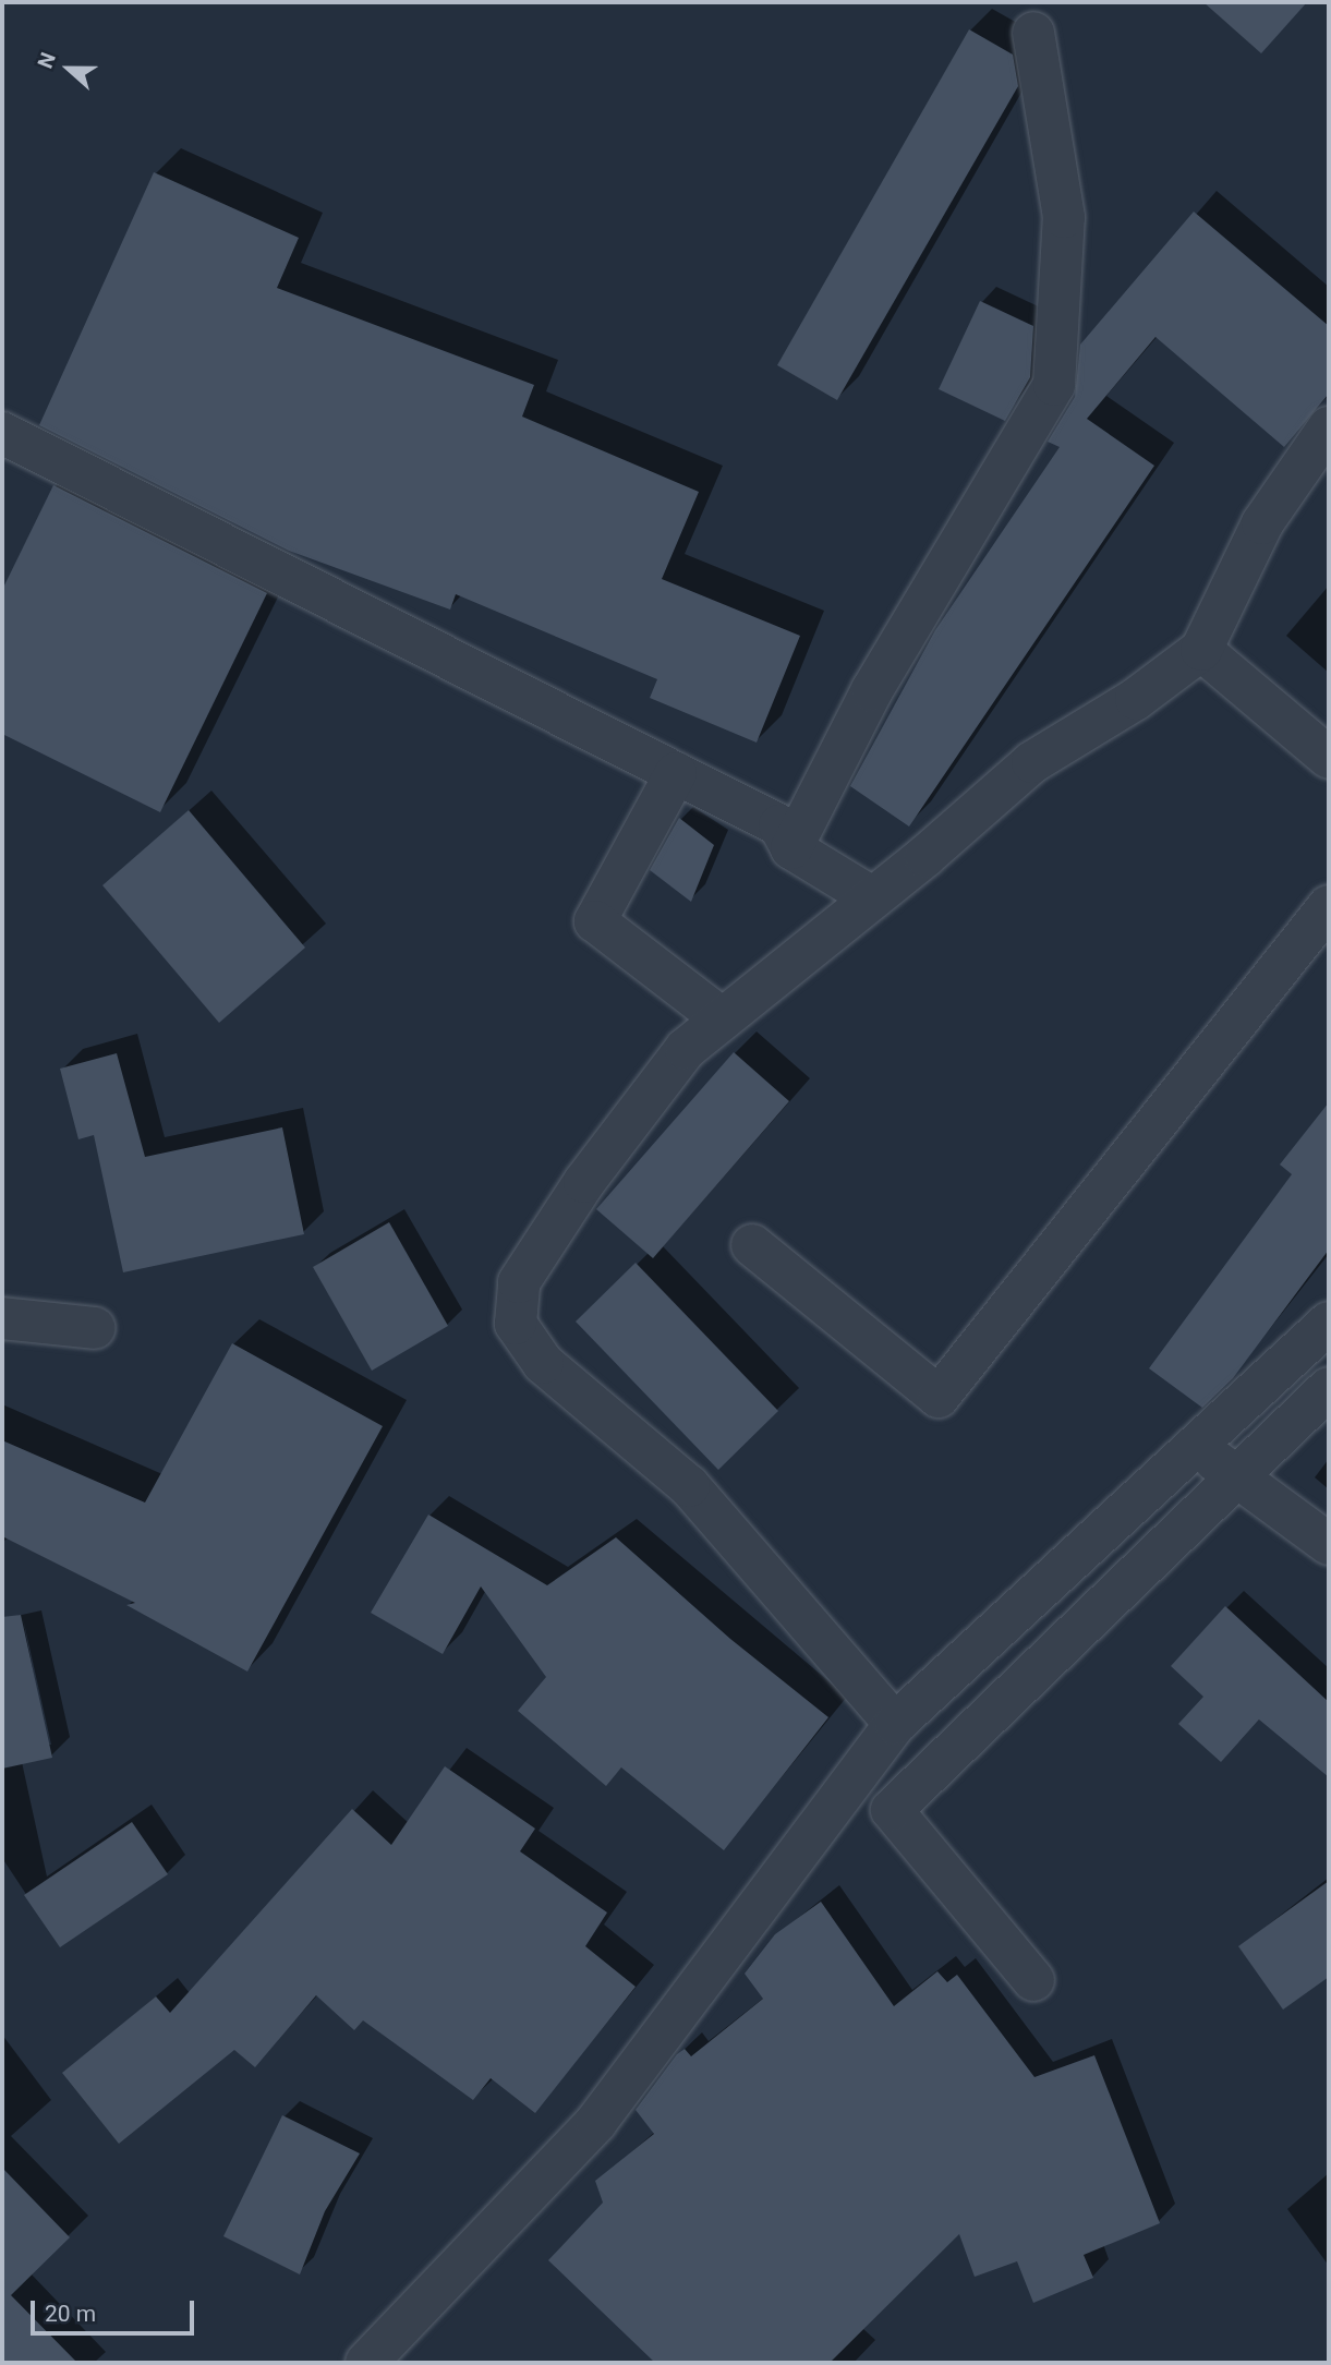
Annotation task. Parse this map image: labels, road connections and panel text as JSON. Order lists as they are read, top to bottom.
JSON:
{
  "scale_bar": "20 m",
  "north": "left"
}
